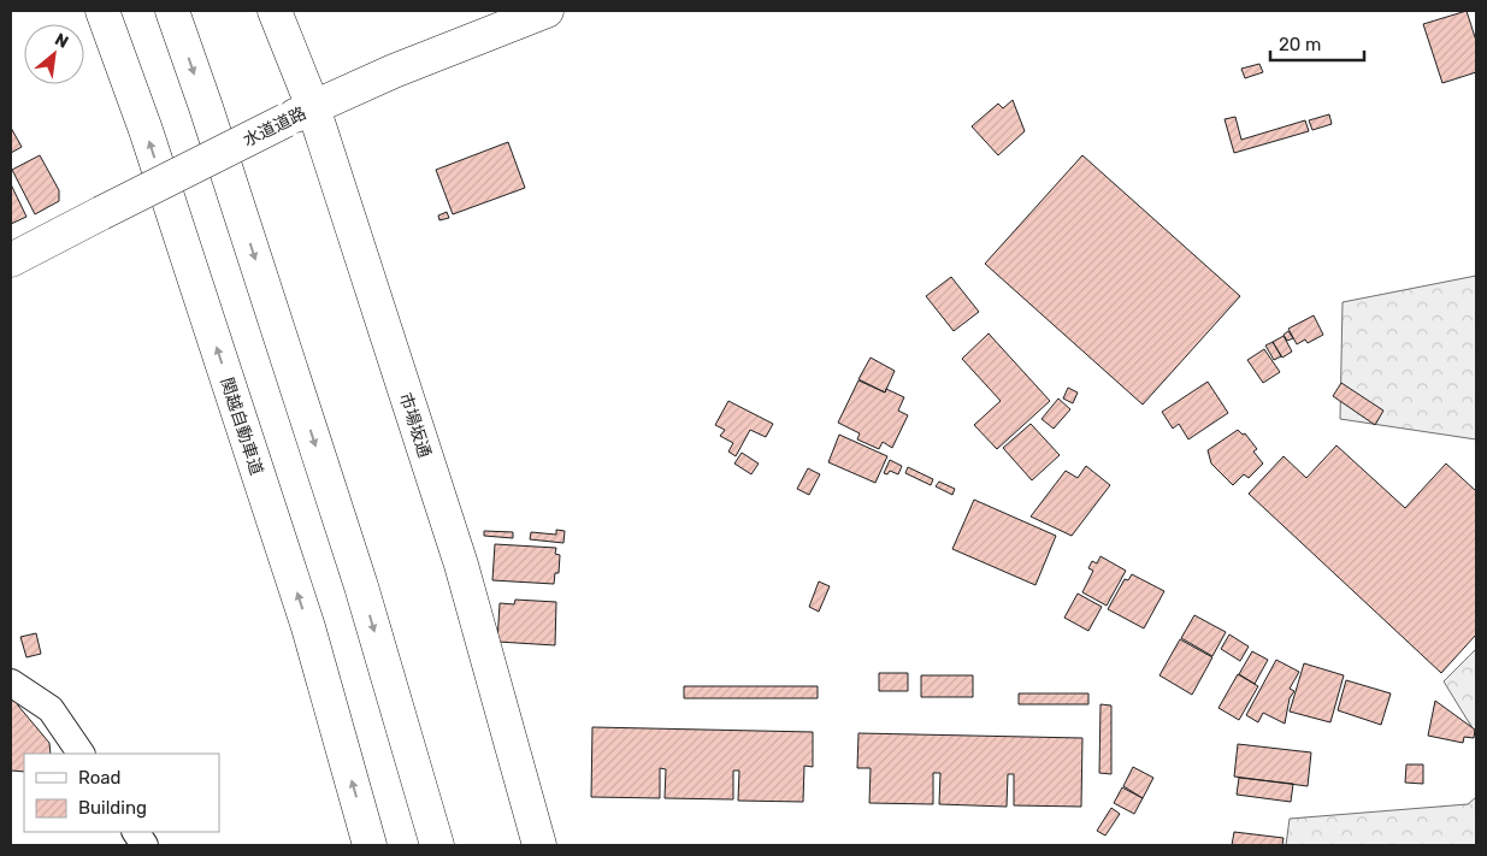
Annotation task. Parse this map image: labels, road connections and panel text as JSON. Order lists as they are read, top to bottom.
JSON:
{
  "streets": {
    "main road": ["水道道路", "市場坂通", "関越自動車道"]
  },
  "crossings": [
    ["水道道路", "市場坂通"]
  ],
  "legend": ["Road", "Building"],
  "scale_bar": "20 m",
  "north": "top right"
}
